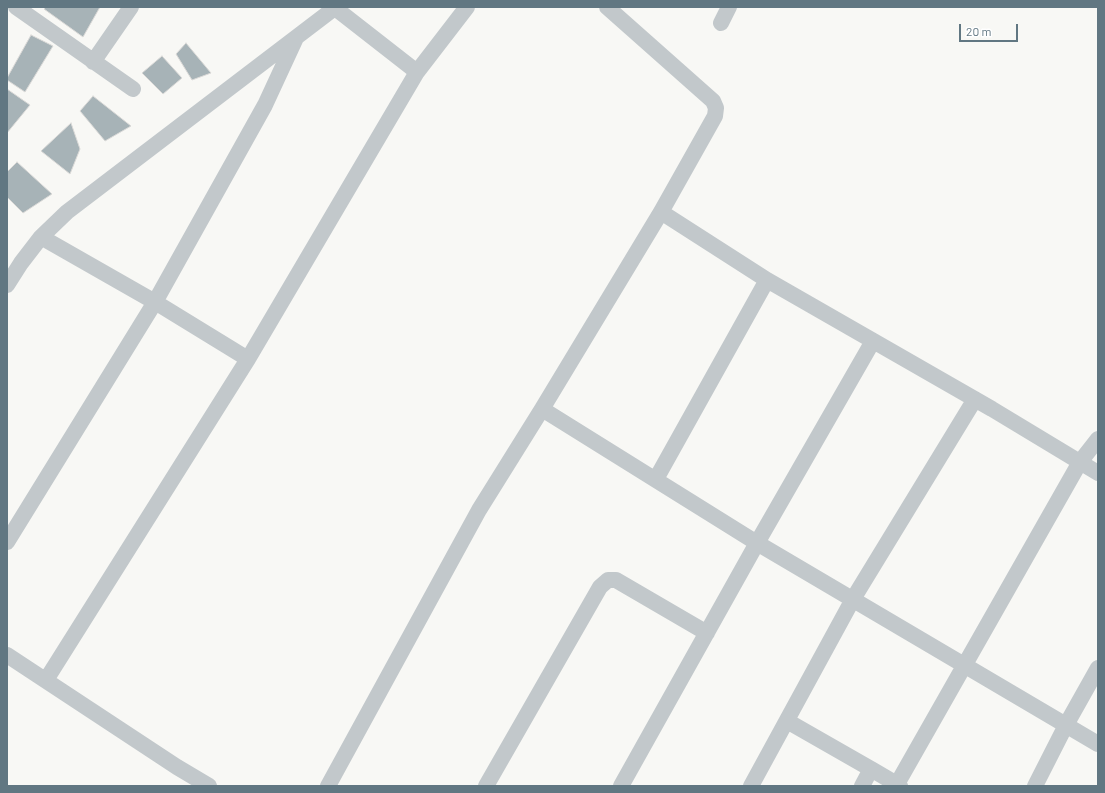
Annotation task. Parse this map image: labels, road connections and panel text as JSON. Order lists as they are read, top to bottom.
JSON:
{
  "scale_bar": "20 m"
}
